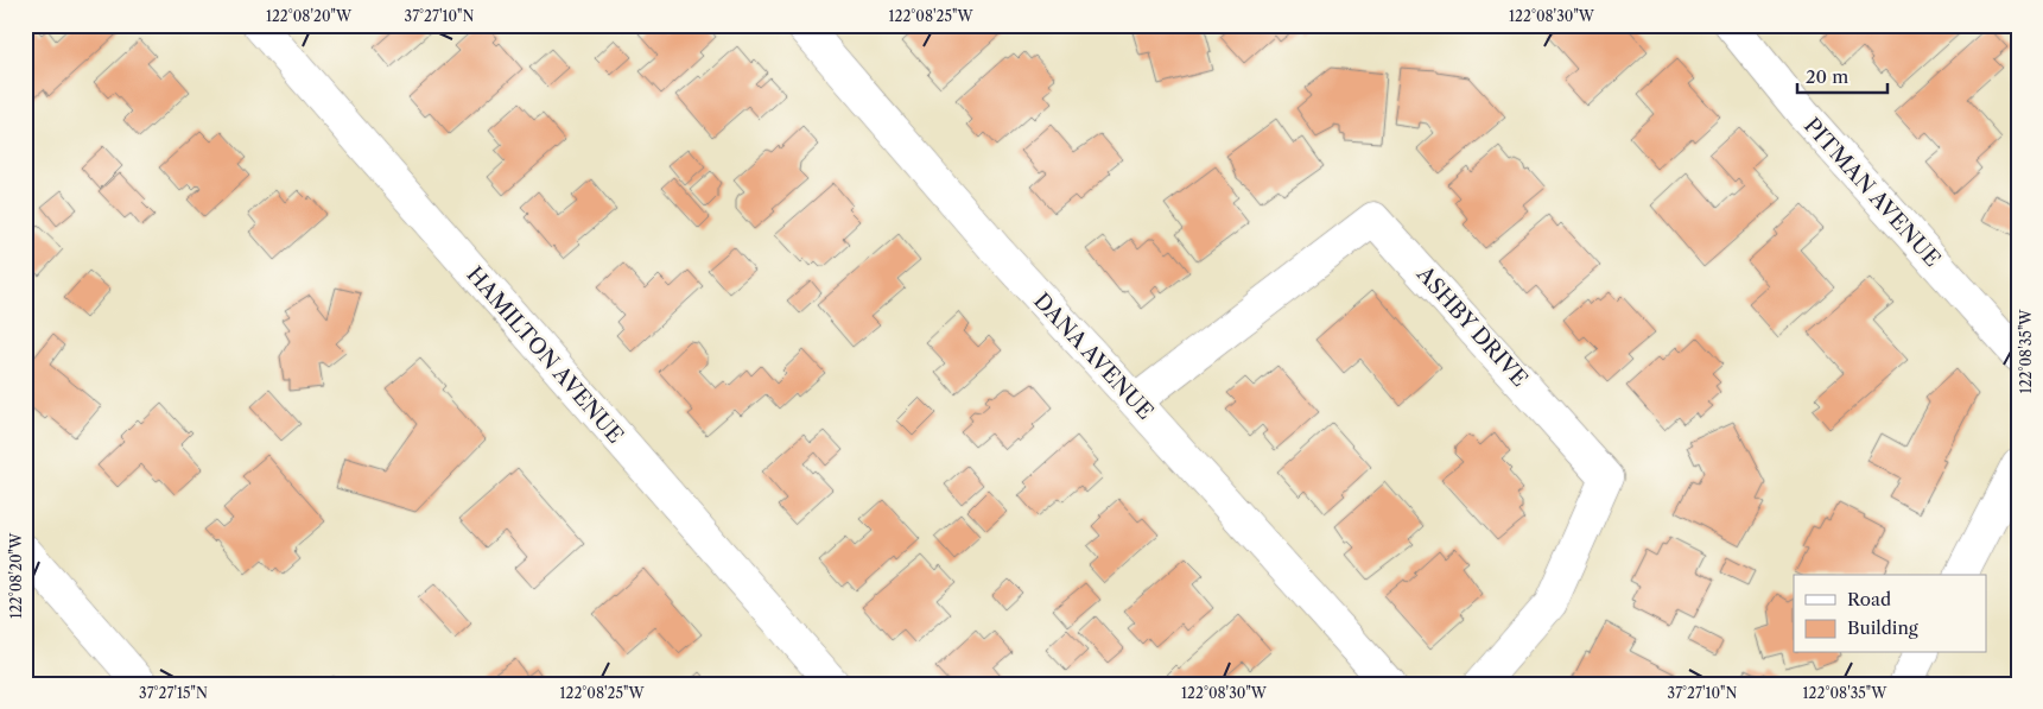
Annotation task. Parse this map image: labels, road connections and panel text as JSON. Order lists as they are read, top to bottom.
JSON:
{
  "streets": {
    "street": [
      "PITMAN AVENUE",
      "ASHBY DRIVE",
      "HAMILTON AVENUE",
      "DANA AVENUE"
    ]
  },
  "crossings": [
    ["ASHBY DRIVE", "DANA AVENUE"]
  ],
  "legend": ["Road", "Building"],
  "scale_bar": "20 m",
  "coordinates": [
    "122°08'20\"W",
    "37°27'10\"N",
    "122°08'25\"W",
    "122°08'30\"W",
    "122°08'35\"W",
    "37°27'15\"N"
  ]
}
